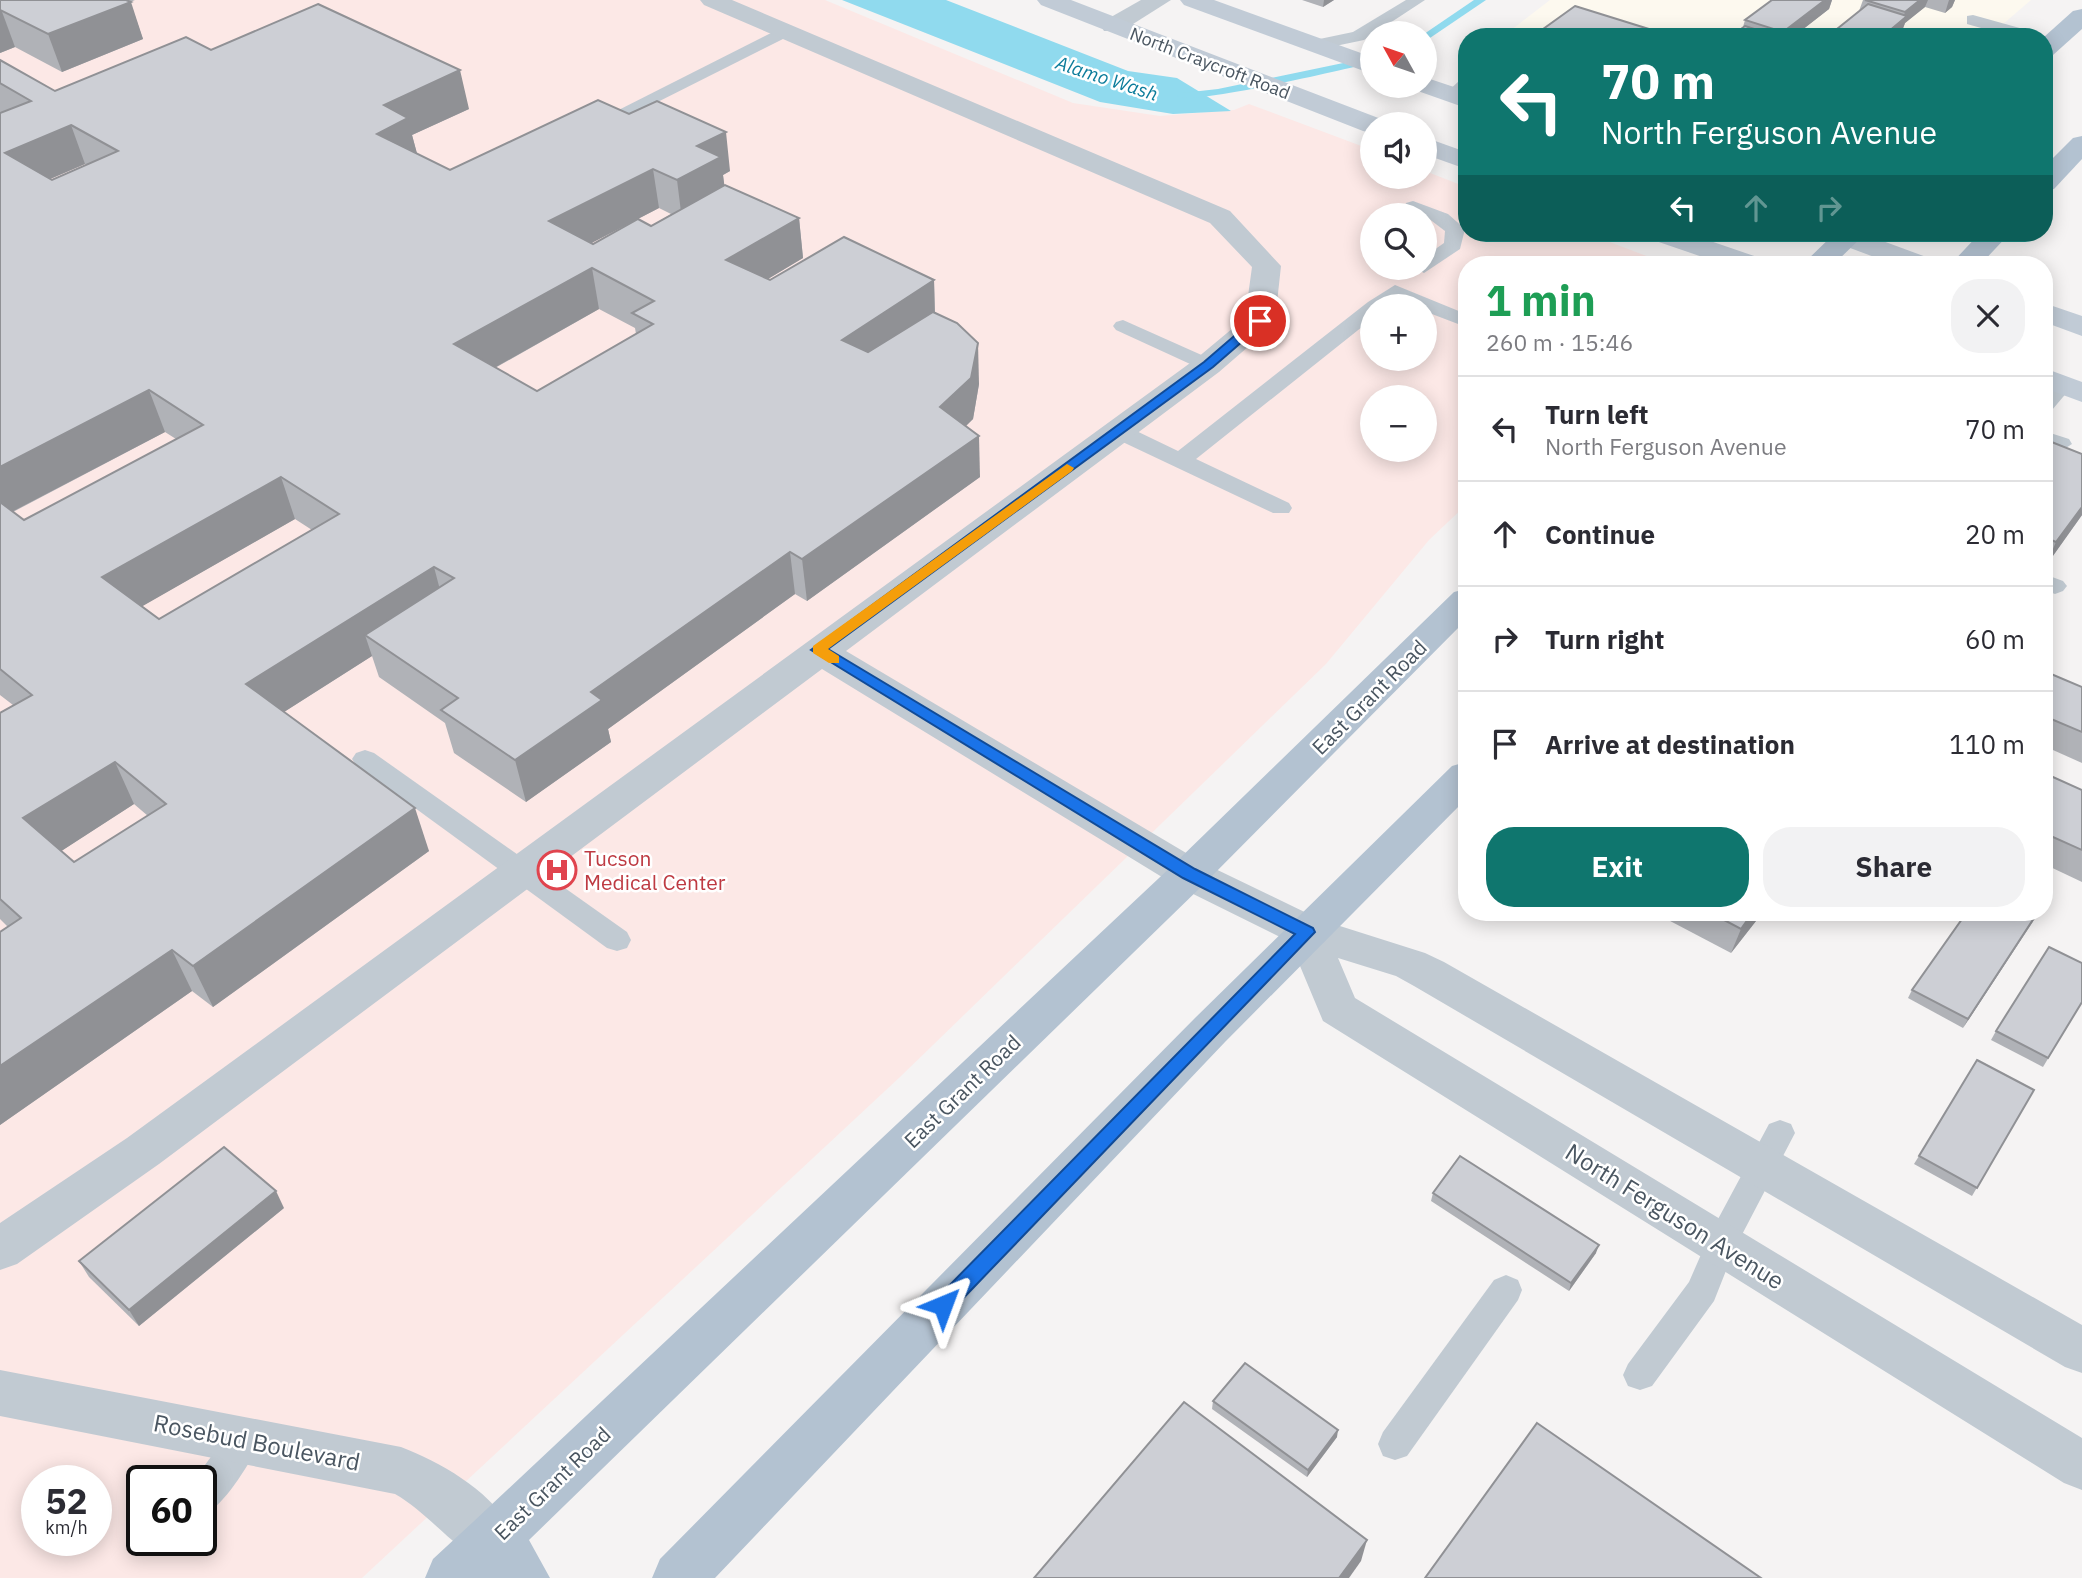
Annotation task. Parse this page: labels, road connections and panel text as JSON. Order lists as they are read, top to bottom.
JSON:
{
  "streets": {
    "main road": ["North Craycroft Road", "East Grant Road"],
    "street": ["North Ferguson Avenue", "Rosebud Boulevard"]
  },
  "crossings": [
    ["East Grant Road", "Rosebud Boulevard"]
  ],
  "water": ["Alamo Wash"],
  "places": {
    "hospital": ["Tucson Medical Center"]
  },
  "north": "top left",
  "page": {
    "map_buttons": ["+", "−"],
    "turn": ["70 m", "North Ferguson Avenue"],
    "heading": ["1 min", "260 m · 15:46"],
    "list": [
      {
        "name": "Turn left",
        "note": "North Ferguson Avenue",
        "value": "70 m"
      },
      {
        "name": "Continue",
        "value": "20 m"
      },
      {
        "name": "Turn right",
        "value": "60 m"
      },
      {
        "name": "Arrive at destination",
        "value": "110 m"
      }
    ],
    "buttons": ["Exit", "Share"],
    "speed": "52 km/h",
    "limit": "60"
  }
}
